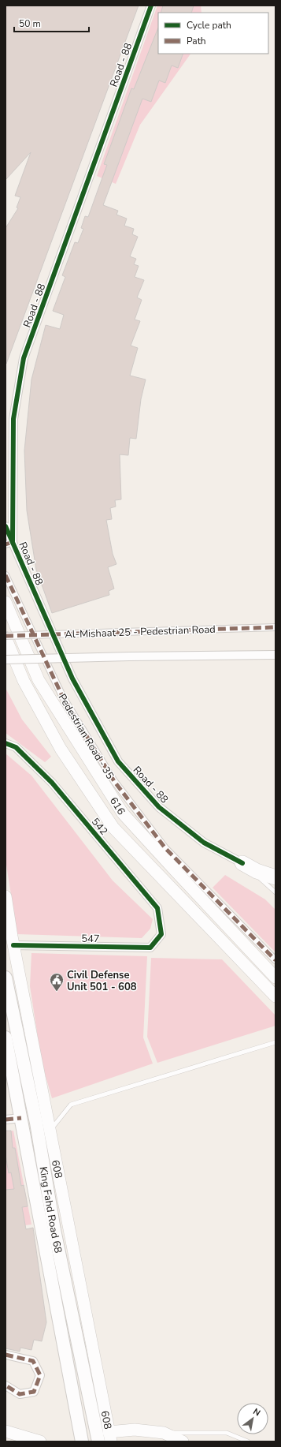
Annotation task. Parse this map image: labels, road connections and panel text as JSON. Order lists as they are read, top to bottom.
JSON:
{
  "streets": {
    "main road": ["616", "608", "King Fahd Road 68"],
    "street": [
      "Road - 88",
      "Al-Mishaat 25 - Pedestrian Road",
      "Pedestrian Road - 35",
      "542",
      "547"
    ]
  },
  "crossings": [
    ["Al-Mishaat 25 - Pedestrian Road", "616"],
    ["542", "547"],
    ["547", "608"]
  ],
  "places": {
    "public building": ["Civil Defense Unit 501 - 608"]
  },
  "legend": ["Cycle path", "Path"],
  "scale_bar": "50 m",
  "north": "top right"
}
